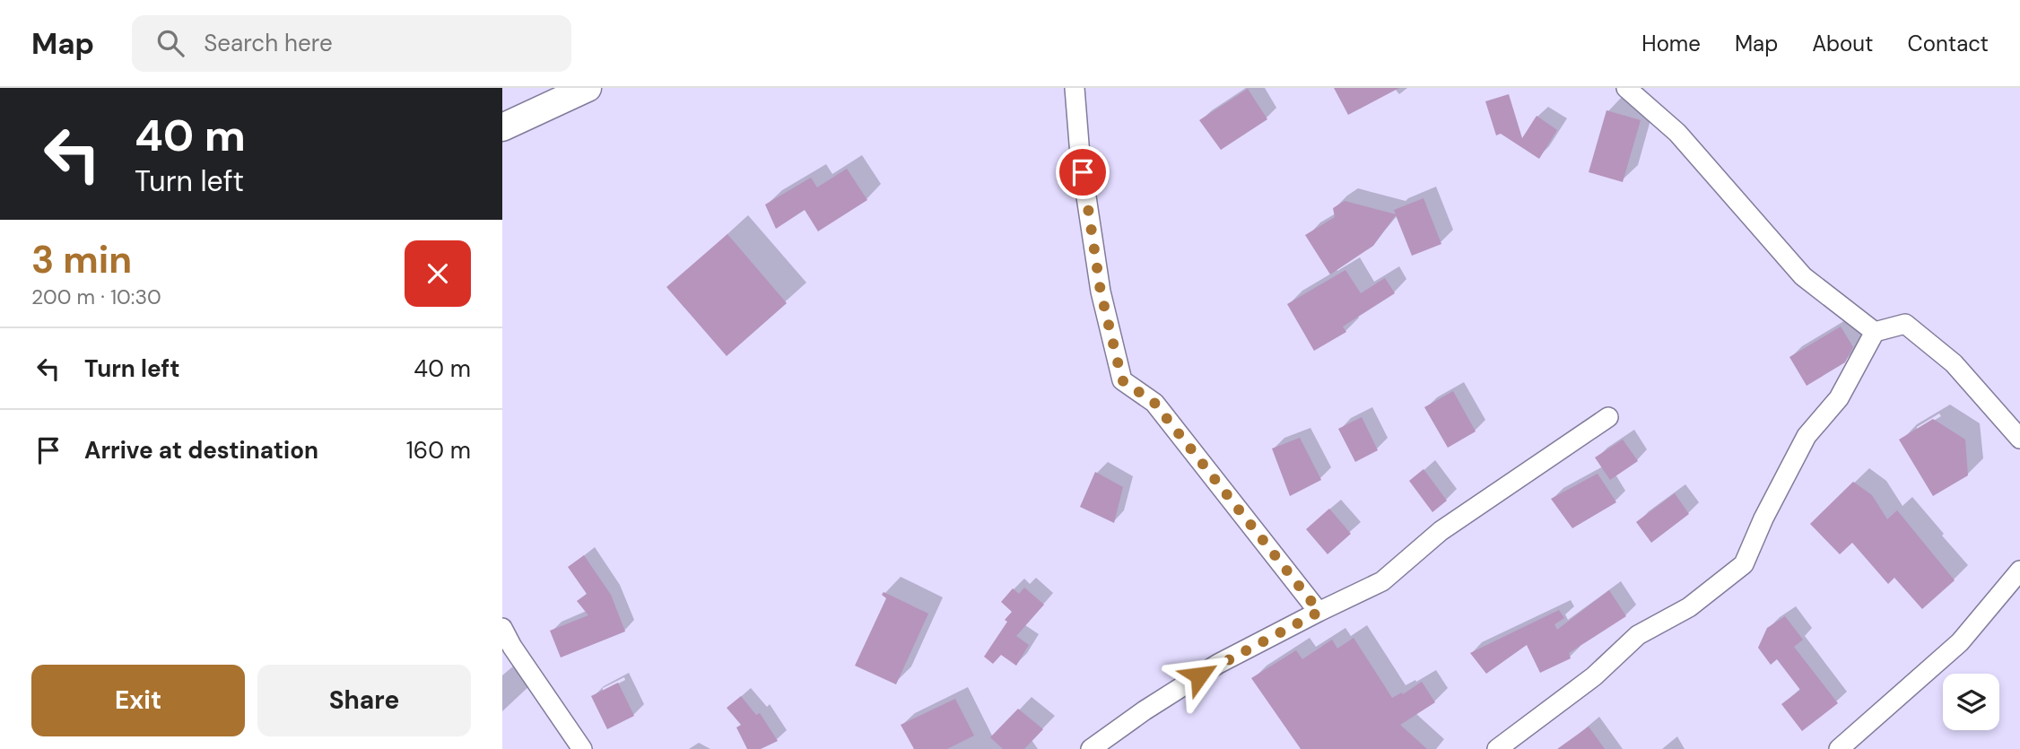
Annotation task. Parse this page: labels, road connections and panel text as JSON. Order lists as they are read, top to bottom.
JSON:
{
  "page": {
    "header": "Map",
    "search": "Search here",
    "nav": [
      "Home",
      "Map",
      "About",
      "Contact"
    ],
    "turn": ["40 m", "Turn left"],
    "heading": ["3 min", "200 m · 10:30"],
    "list": [
      {
        "name": "Turn left",
        "value": "40 m"
      },
      {
        "name": "Arrive at destination",
        "value": "160 m"
      }
    ],
    "buttons": ["Exit", "Share"]
  }
}
